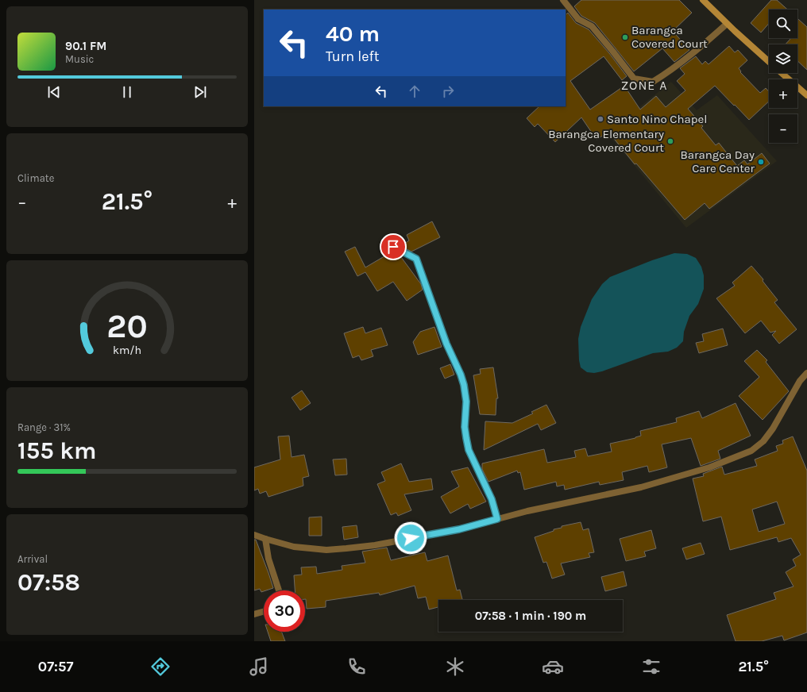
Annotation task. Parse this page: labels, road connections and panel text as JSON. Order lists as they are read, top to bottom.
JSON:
{
  "districts": ["ZONE A"],
  "places": [
    "Barangca Covered Court",
    "Santo Nino Chapel",
    "Barangca Elementary Covered Court",
    "Barangca Day Care Center"
  ],
  "page": {
    "map_buttons": ["+", "−"],
    "turn": ["40 m", "Turn left"],
    "song": ["90.1 FM", "Music"],
    "tile": [
      "Climate",
      ["Range · 31%", "155 km"],
      ["Arrival", "07:58"]
    ],
    "heat": ["−", "21.5°", "+"],
    "limit": "30",
    "trip": "07:58 · 1 min · 190 m",
    "tabs": ["07:57", "21.5°"],
    "gauge": ["20", "km/h"]
  }
}
